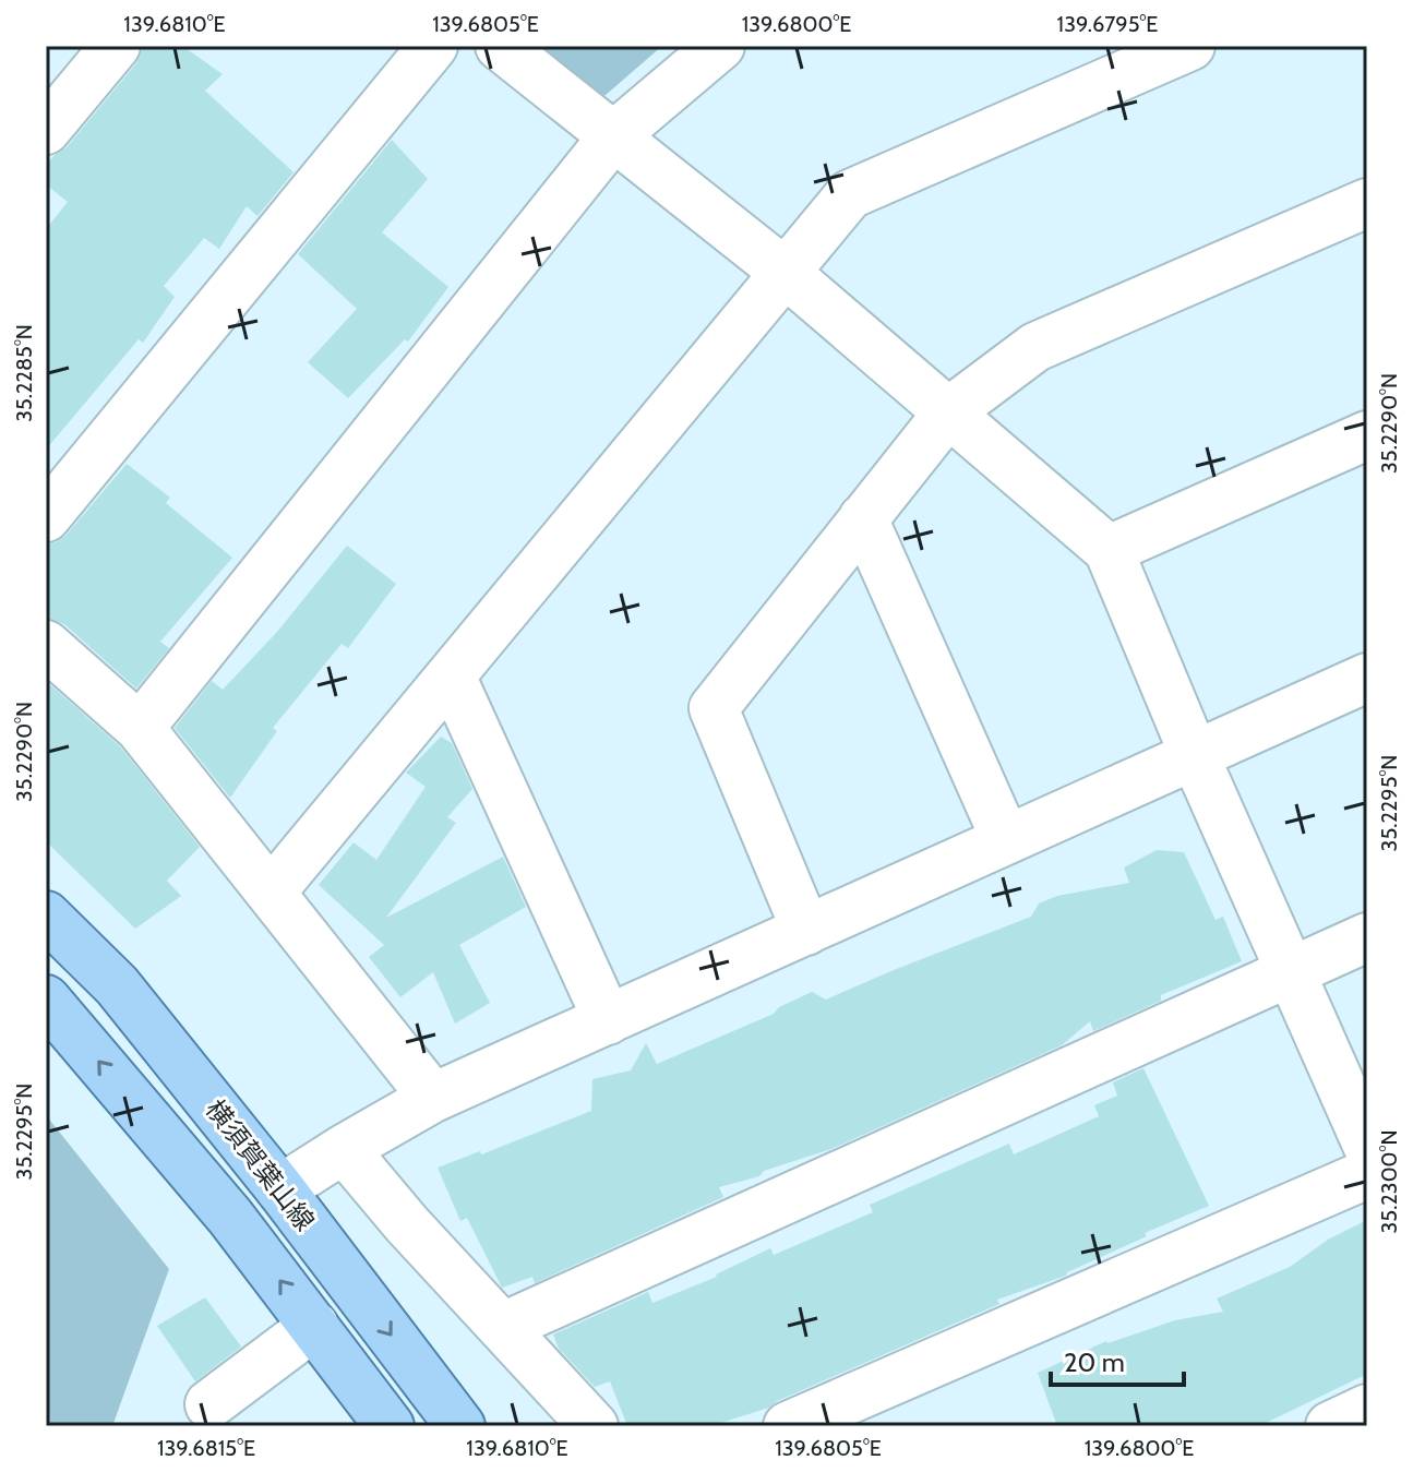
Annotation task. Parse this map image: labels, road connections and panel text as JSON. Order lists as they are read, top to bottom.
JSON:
{
  "streets": {
    "main road": ["横須賀葉山線"]
  },
  "scale_bar": "20 m",
  "coordinates": [
    "139.6810°E",
    "139.6805°E",
    "139.6800°E",
    "139.6795°E",
    "35.2285°N",
    "35.2290°N",
    "35.2295°N",
    "35.2300°N",
    "139.6815°E"
  ]
}
